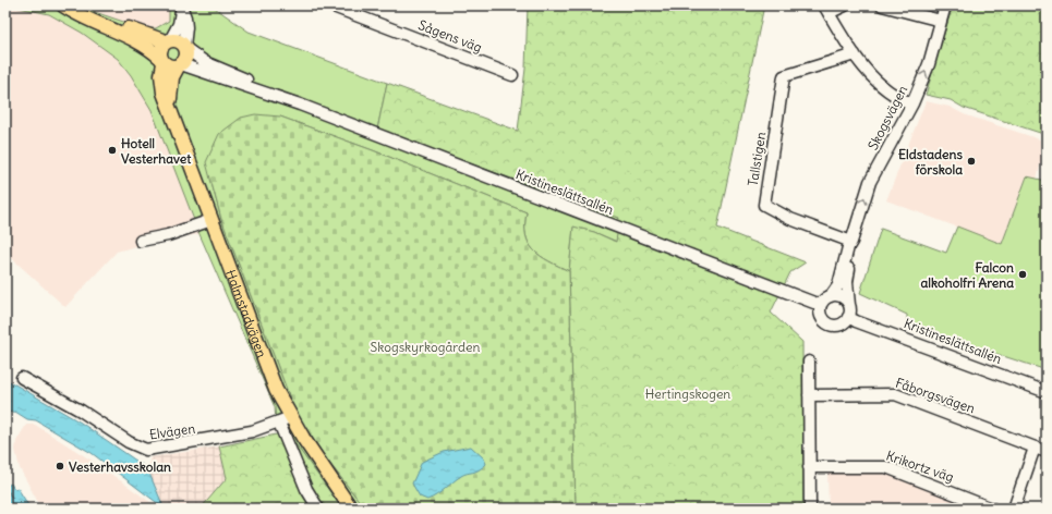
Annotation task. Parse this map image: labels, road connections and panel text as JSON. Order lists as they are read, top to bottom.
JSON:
{
  "streets": {
    "main road": ["Halmstadvägen"],
    "street": [
      "Sågens väg",
      "Skogsvägen",
      "Tallstigen",
      "Kristineslättsallén",
      "Fåborgsvägen",
      "Elvägen",
      "Krikortz väg"
    ]
  },
  "crossings": [
    ["Skogsvägen", "Tallstigen"],
    ["Skogsvägen", "Kristineslättsallén"],
    ["Kristineslättsallén", "Halmstadvägen"],
    ["Halmstadvägen", "Elvägen"]
  ],
  "one_way": ["Skogsvägen"],
  "parks": ["Skogskyrkogården", "Hertingskogen"],
  "places": [
    "Hotell Vesterhavet",
    "Eldstadens förskola",
    "Falcon alkoholfri Arena",
    "Vesterhavsskolan"
  ]
}
